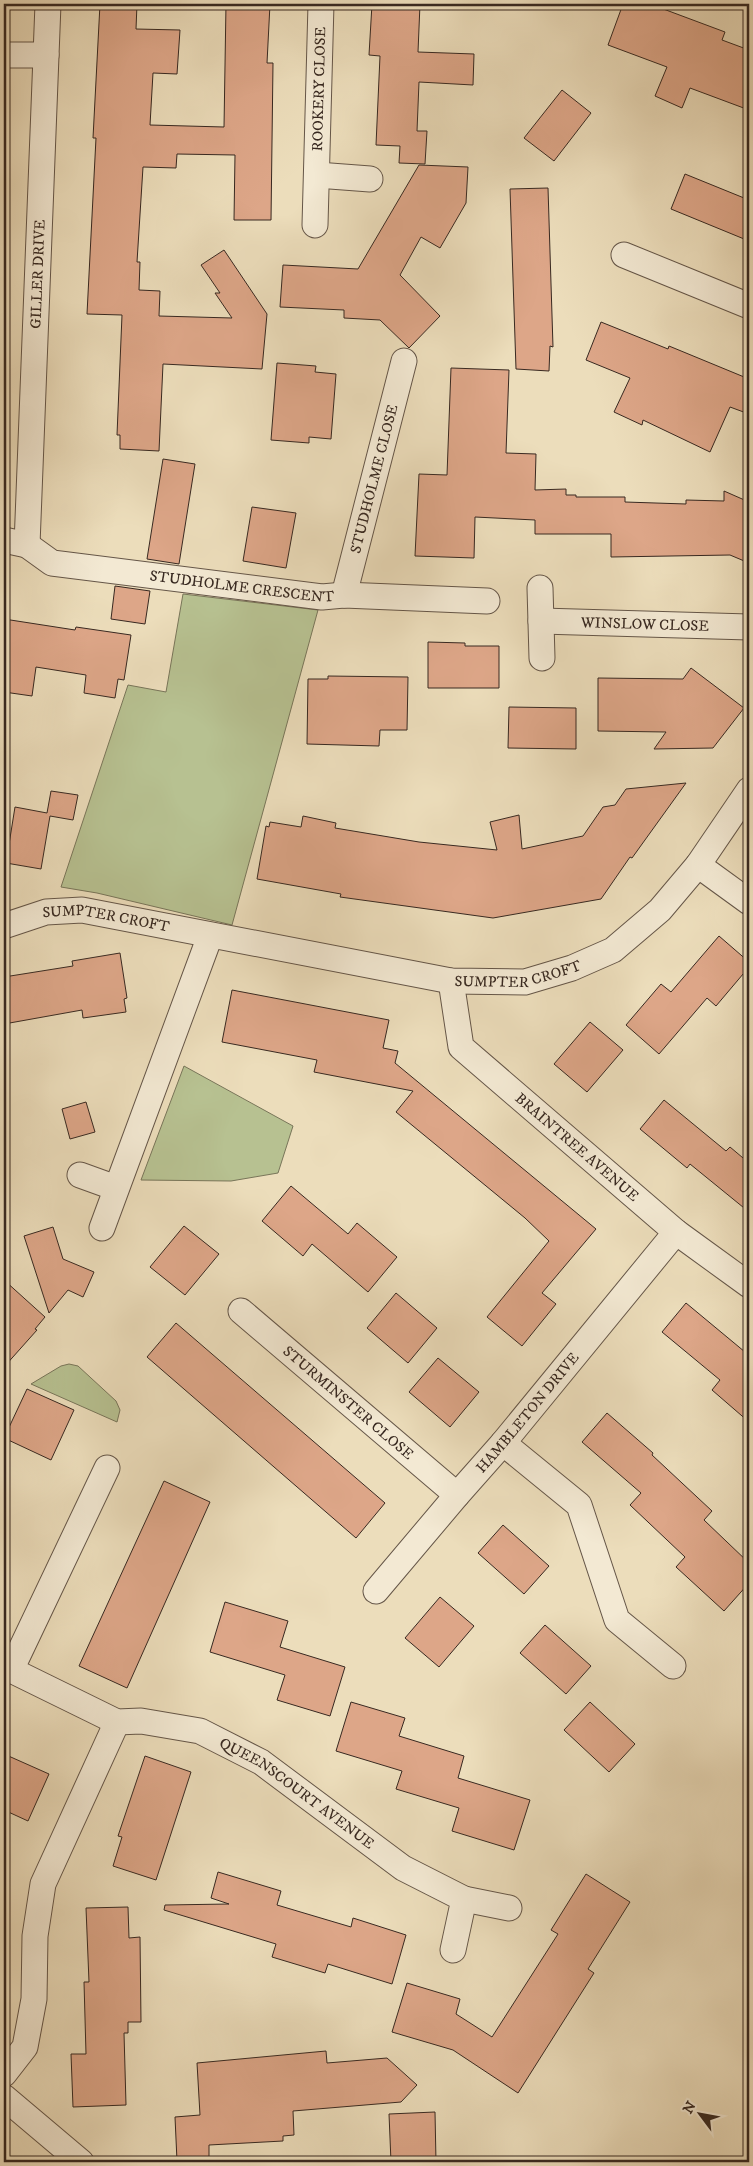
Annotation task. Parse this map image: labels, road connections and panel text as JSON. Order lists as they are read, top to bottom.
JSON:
{
  "streets": {
    "street": [
      "ROOKERY CLOSE",
      "GILLER DRIVE",
      "STUDHOLME CLOSE",
      "STUDHOLME CRESCENT",
      "WINSLOW CLOSE",
      "SUMPTER CROFT",
      "BRAINTREE AVENUE",
      "STURMINSTER CLOSE",
      "HAMBLETON DRIVE",
      "QUEENSCOURT AVENUE"
    ]
  },
  "crossings": [
    ["GILLER DRIVE", "STUDHOLME CRESCENT"],
    ["STUDHOLME CLOSE", "STUDHOLME CRESCENT"],
    ["SUMPTER CROFT", "BRAINTREE AVENUE"],
    ["BRAINTREE AVENUE", "HAMBLETON DRIVE"],
    ["STURMINSTER CLOSE", "HAMBLETON DRIVE"]
  ],
  "north": "top left"
}
